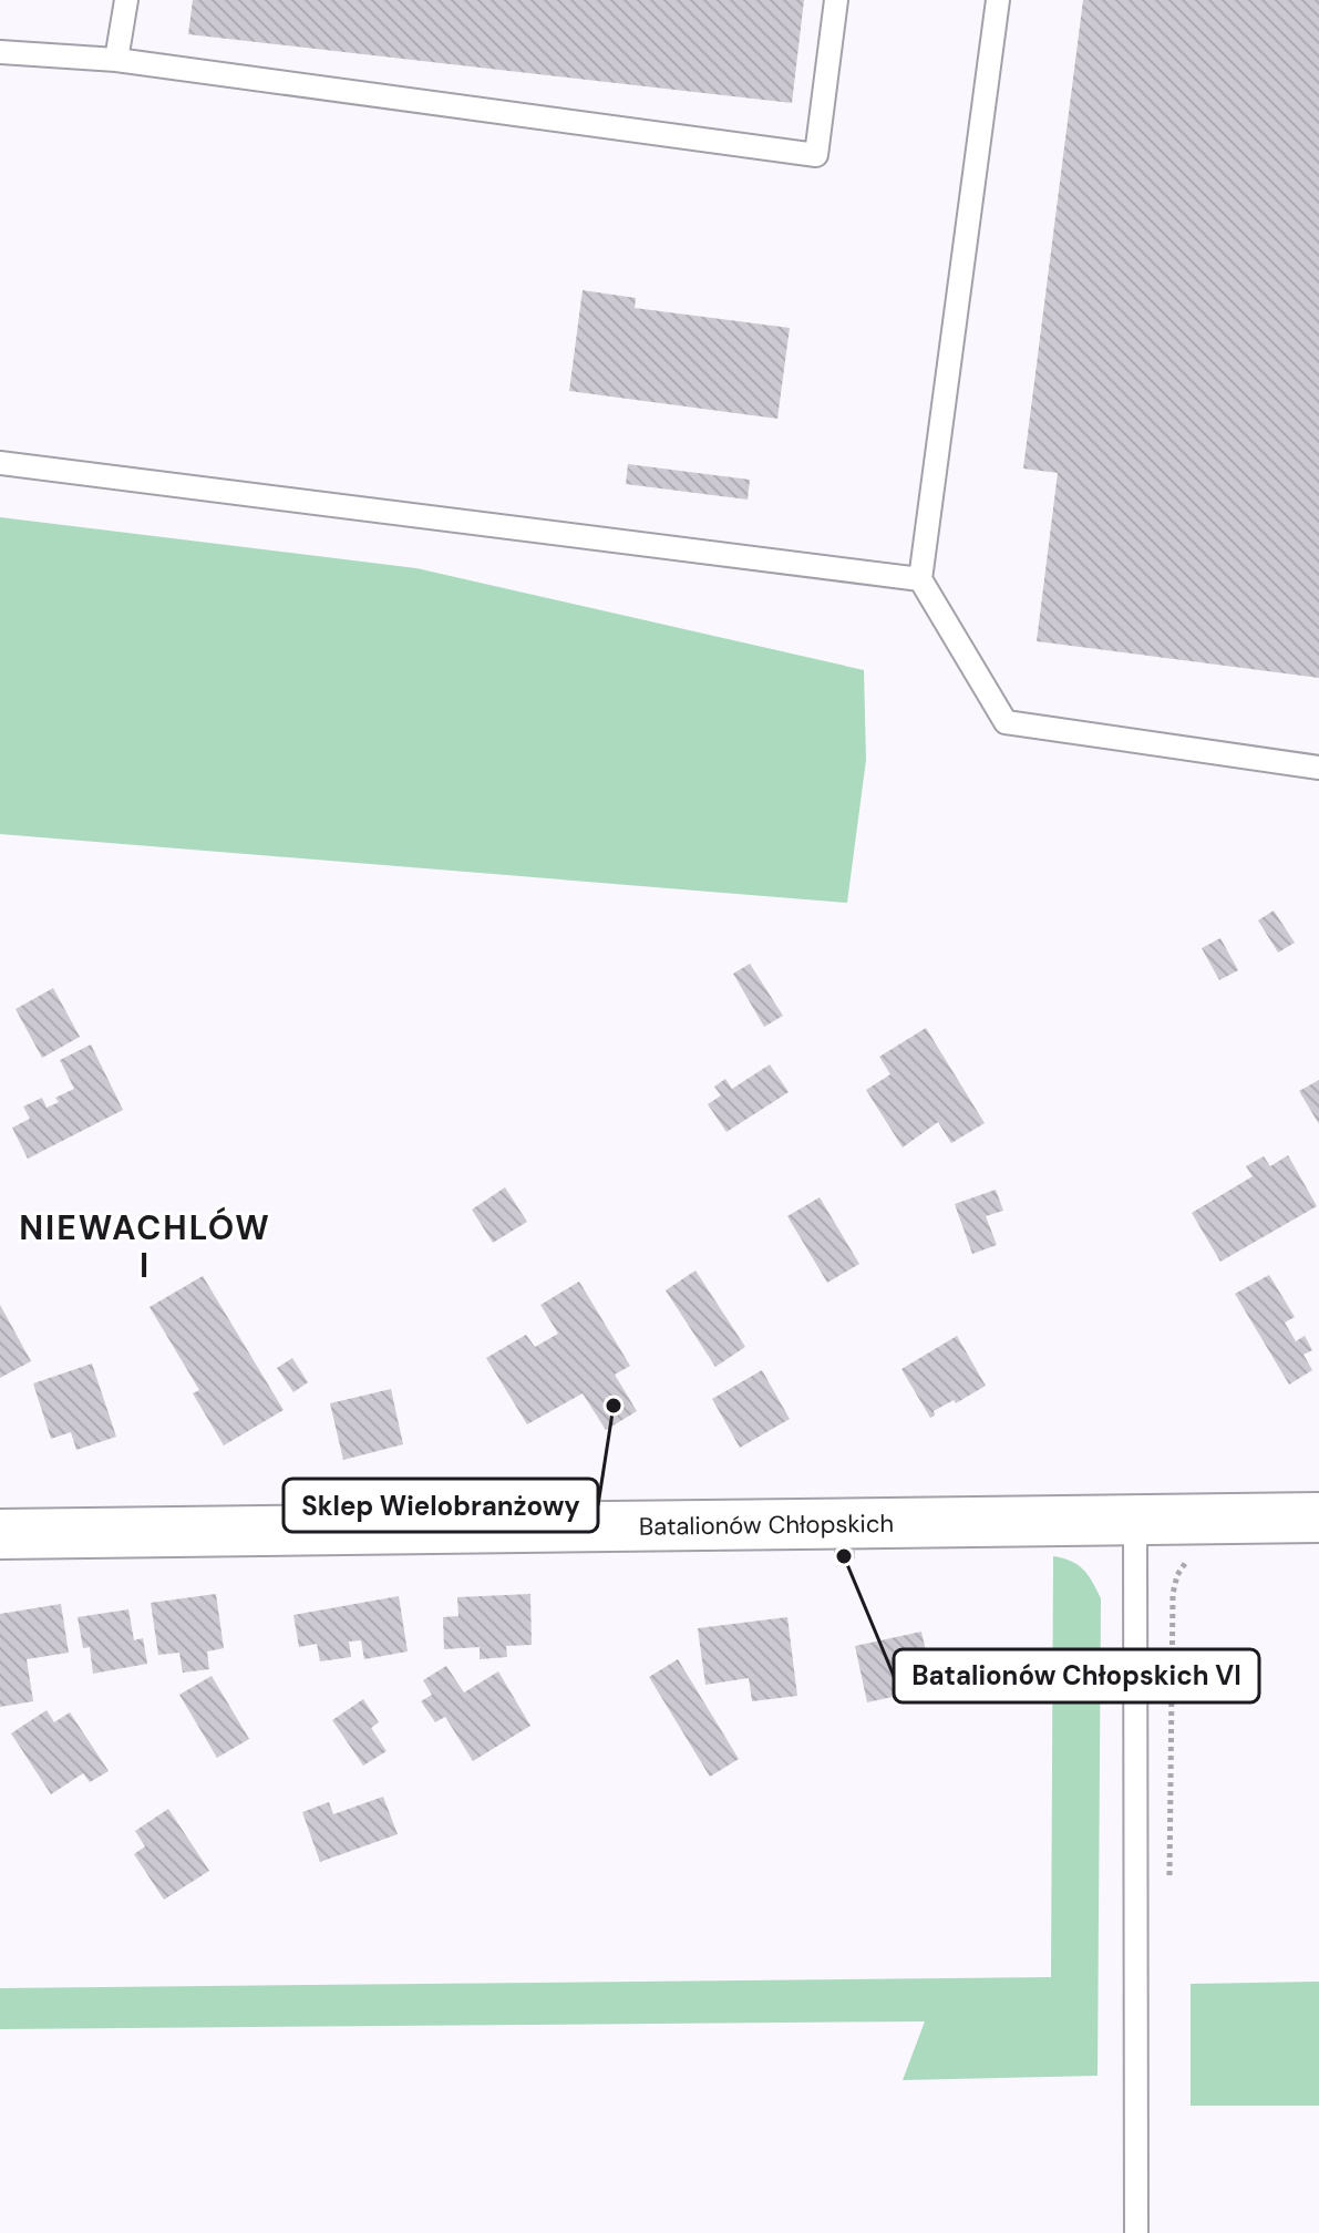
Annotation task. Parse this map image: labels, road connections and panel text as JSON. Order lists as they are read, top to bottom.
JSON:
{
  "streets": {
    "street": ["Batalionów Chłopskich"]
  },
  "districts": ["NIEWACHLÓW I"],
  "places": ["Sklep Wielobranżowy", "Batalionów Chłopskich VI"]
}
